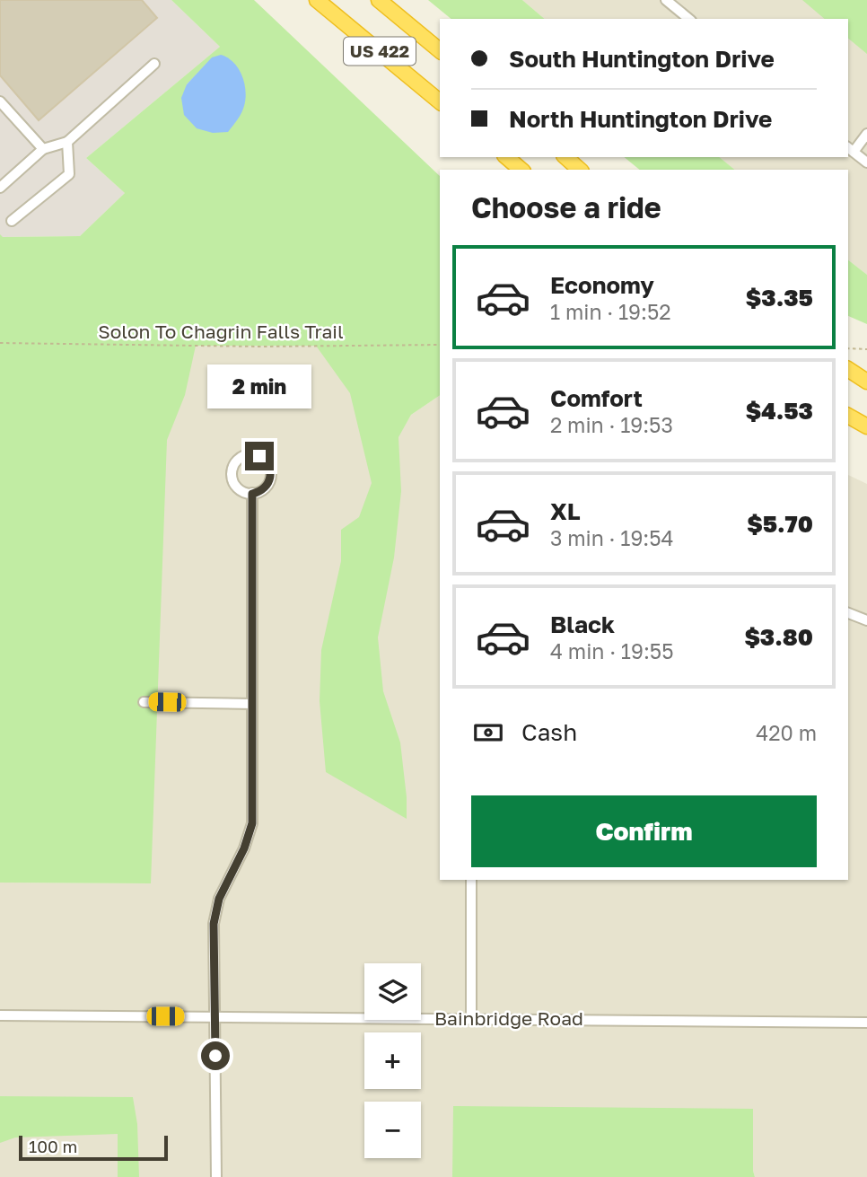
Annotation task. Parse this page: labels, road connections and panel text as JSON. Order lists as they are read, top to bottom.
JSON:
{
  "streets": {
    "highway": ["US 422"],
    "street": ["Bainbridge Road"],
    "path": ["Solon To Chagrin Falls Trail"]
  },
  "scale_bar": "100 m",
  "page": {
    "banner": ["South Huntington Drive", "North Huntington Drive"],
    "heading": "Choose a ride",
    "list": [
      {
        "name": "Economy",
        "note": "1 min · 19:52",
        "value": "$3.35"
      },
      {
        "name": "Comfort",
        "note": "2 min · 19:53",
        "value": "$4.53"
      },
      {
        "name": "XL",
        "note": "3 min · 19:54",
        "value": "$5.70"
      },
      {
        "name": "Black",
        "note": "4 min · 19:55",
        "value": "$3.80"
      }
    ],
    "bubble": "2 min",
    "pay": ["Cash", "420 m"],
    "buttons": "Confirm",
    "map_buttons": ["+", "−"],
    "scale": "100 m"
  }
}
